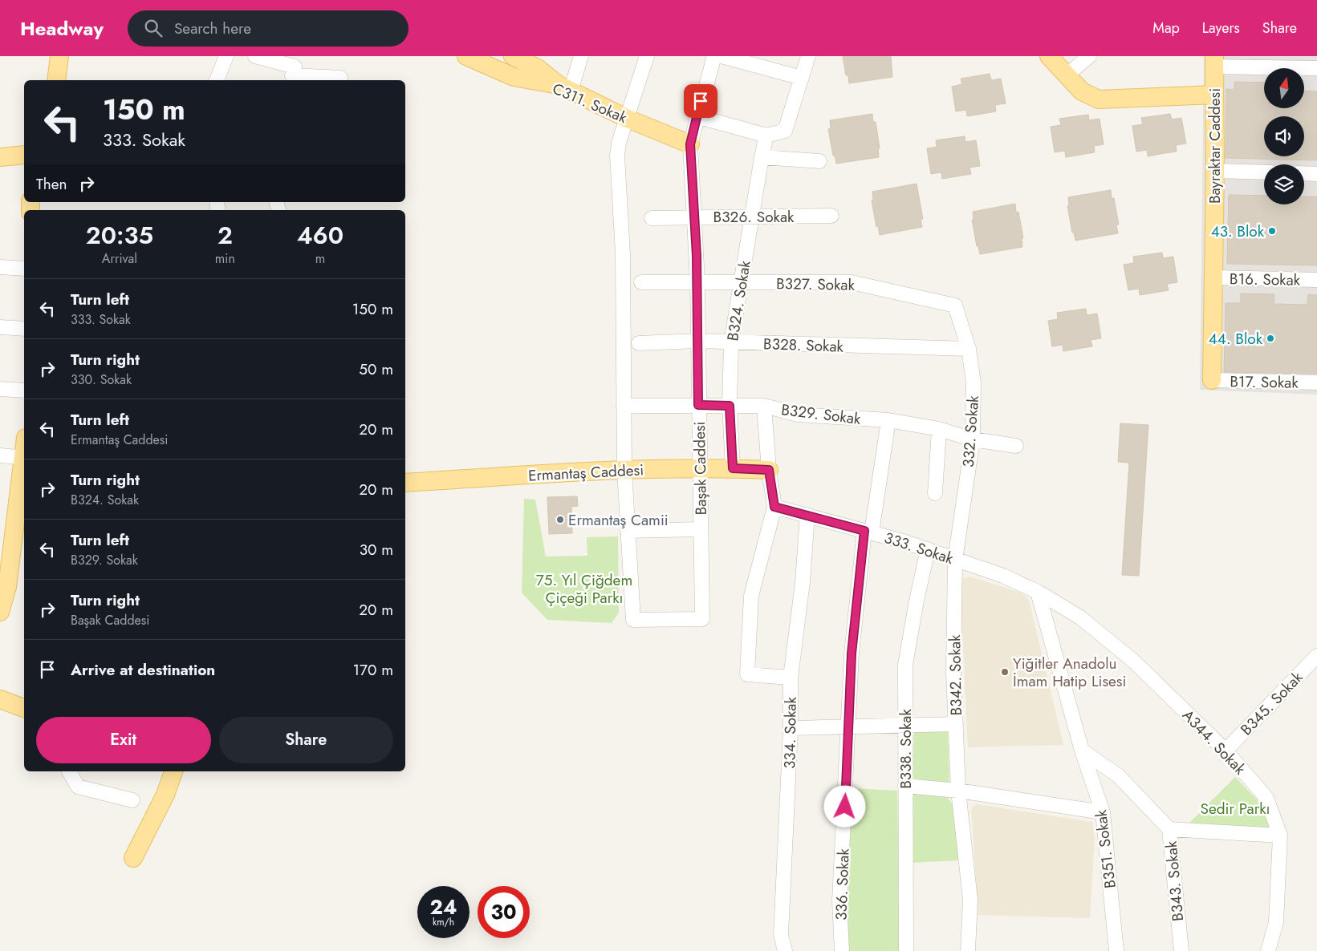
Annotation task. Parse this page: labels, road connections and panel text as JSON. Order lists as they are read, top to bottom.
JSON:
{
  "streets": {
    "main road": ["C311. Sokak", "Bayraktar Caddesi", "Ermantaş Caddesi"],
    "street": [
      "B326. Sokak",
      "B16. Sokak",
      "B327. Sokak",
      "B324. Sokak",
      "B328. Sokak",
      "B17. Sokak",
      "B329. Sokak",
      "332. Sokak",
      "Başak Caddesi",
      "333. Sokak",
      "B342. Sokak",
      "B345. Sokak",
      "334. Sokak",
      "A344. Sokak",
      "B338. Sokak",
      "B351. Sokak",
      "B343. Sokak",
      "336. Sokak"
    ]
  },
  "crossings": [
    ["C311. Sokak", "Başak Caddesi"],
    ["Bayraktar Caddesi", "B16. Sokak"],
    ["Bayraktar Caddesi", "B17. Sokak"],
    ["B326. Sokak", "B324. Sokak"],
    ["B326. Sokak", "Başak Caddesi"],
    ["B327. Sokak", "B324. Sokak"],
    ["B327. Sokak", "332. Sokak"],
    ["B327. Sokak", "Başak Caddesi"],
    ["B324. Sokak", "B328. Sokak"],
    ["B324. Sokak", "B329. Sokak"],
    ["B324. Sokak", "Ermantaş Caddesi"],
    ["B328. Sokak", "332. Sokak"],
    ["B328. Sokak", "Başak Caddesi"],
    ["B329. Sokak", "332. Sokak"],
    ["B329. Sokak", "Başak Caddesi"],
    ["B329. Sokak", "336. Sokak"],
    ["332. Sokak", "333. Sokak"],
    ["332. Sokak", "B342. Sokak"],
    ["Başak Caddesi", "Ermantaş Caddesi"],
    ["333. Sokak", "B342. Sokak"],
    ["333. Sokak", "334. Sokak"],
    ["333. Sokak", "A344. Sokak"],
    ["333. Sokak", "B338. Sokak"],
    ["333. Sokak", "336. Sokak"],
    ["B345. Sokak", "A344. Sokak"],
    ["B351. Sokak", "B343. Sokak"]
  ],
  "parks": ["75. Yıl Çiğdem Çiçeği Parkı", "Sedir Parkı"],
  "places": [
    "43. Blok",
    "44. Blok",
    "Ermantaş Camii",
    "Yiğitler Anadolu İmam Hatip Lisesi"
  ],
  "north": "top",
  "page": {
    "header": "Headway",
    "search": "Search here",
    "nav": ["Map", "Layers", "Share"],
    "turn": ["150 m", "333. Sokak"],
    "then": "Then",
    "eta": [
      "20:35",
      "Arrival",
      "2",
      "min",
      "460",
      "m"
    ],
    "list": [
      {
        "name": "Turn left",
        "note": "333. Sokak",
        "value": "150 m"
      },
      {
        "name": "Turn right",
        "note": "330. Sokak",
        "value": "50 m"
      },
      {
        "name": "Turn left",
        "note": "Ermantaş Caddesi",
        "value": "20 m"
      },
      {
        "name": "Turn right",
        "note": "B324. Sokak",
        "value": "20 m"
      },
      {
        "name": "Turn left",
        "note": "B329. Sokak",
        "value": "30 m"
      },
      {
        "name": "Turn right",
        "note": "Başak Caddesi",
        "value": "20 m"
      },
      {
        "name": "Arrive at destination",
        "value": "170 m"
      }
    ],
    "buttons": ["Exit", "Share"],
    "speed": "24 km/h",
    "limit": "30"
  }
}
